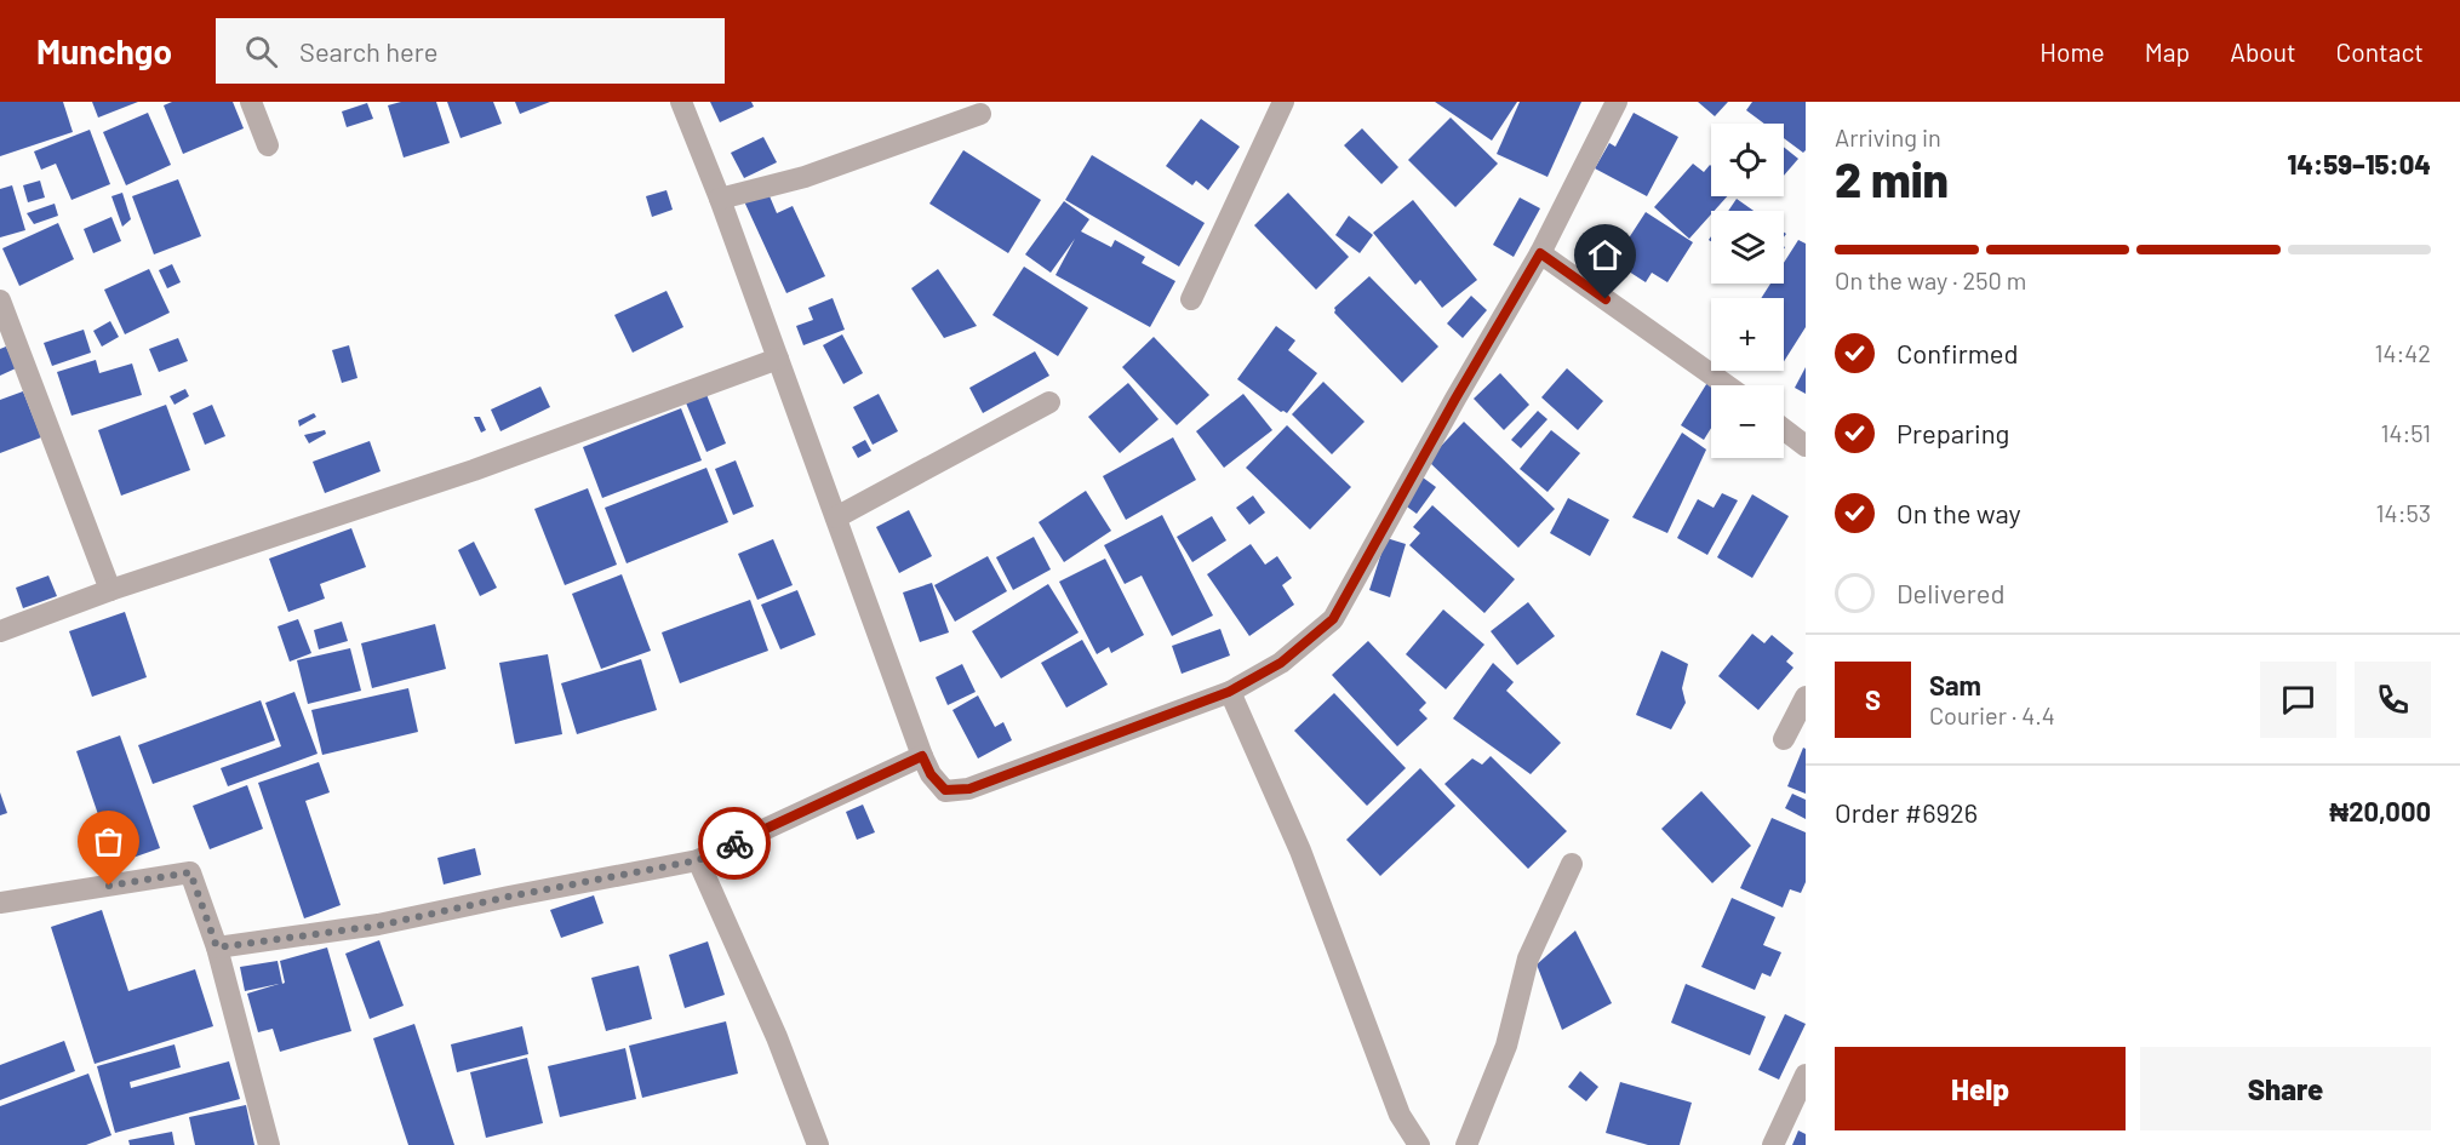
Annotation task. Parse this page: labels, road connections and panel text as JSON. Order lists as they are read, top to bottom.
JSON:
{
  "page": {
    "header": "Munchgo",
    "search": "Search here",
    "nav": [
      "Home",
      "Map",
      "About",
      "Contact"
    ],
    "heading": ["2 min", "Arriving in", "14:59–15:04"],
    "panel": [
      "Sam",
      "Courier · 4.4",
      "Order #6926",
      "₦20,000"
    ],
    "map_buttons": ["+", "−"],
    "bar": "On the way · 250 m",
    "list": [
      ["Confirmed", "14:42"],
      ["Preparing", "14:51"],
      ["On the way", "14:53"],
      "Delivered"
    ],
    "round": "S",
    "buttons": ["Help", "Share"]
  }
}
